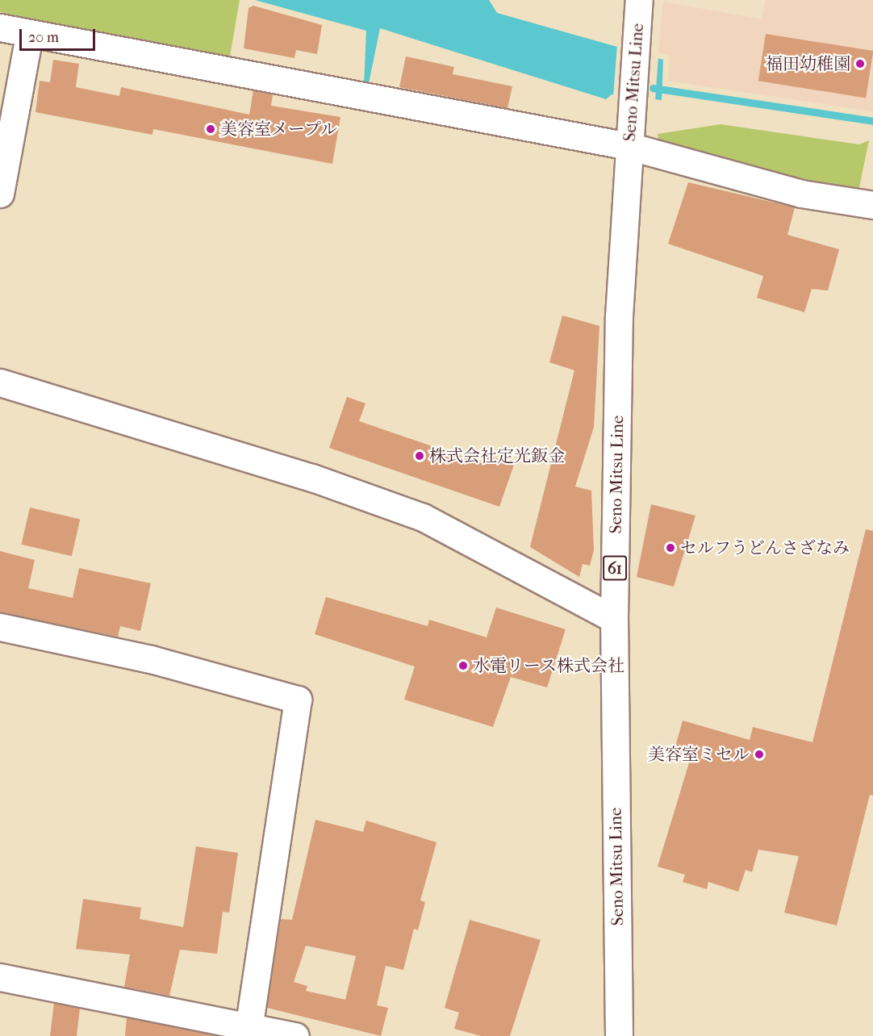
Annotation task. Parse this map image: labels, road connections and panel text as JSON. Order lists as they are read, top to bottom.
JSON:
{
  "streets": {
    "street": ["Seno Mitsu Line", "61"]
  },
  "places": [
    "福田幼稚園",
    "美容室メープル",
    "株式会社定光鈑金",
    "セルフうどんさざなみ",
    "水電リース株式会社",
    "美容室ミセル"
  ],
  "scale_bar": "20 m"
}
